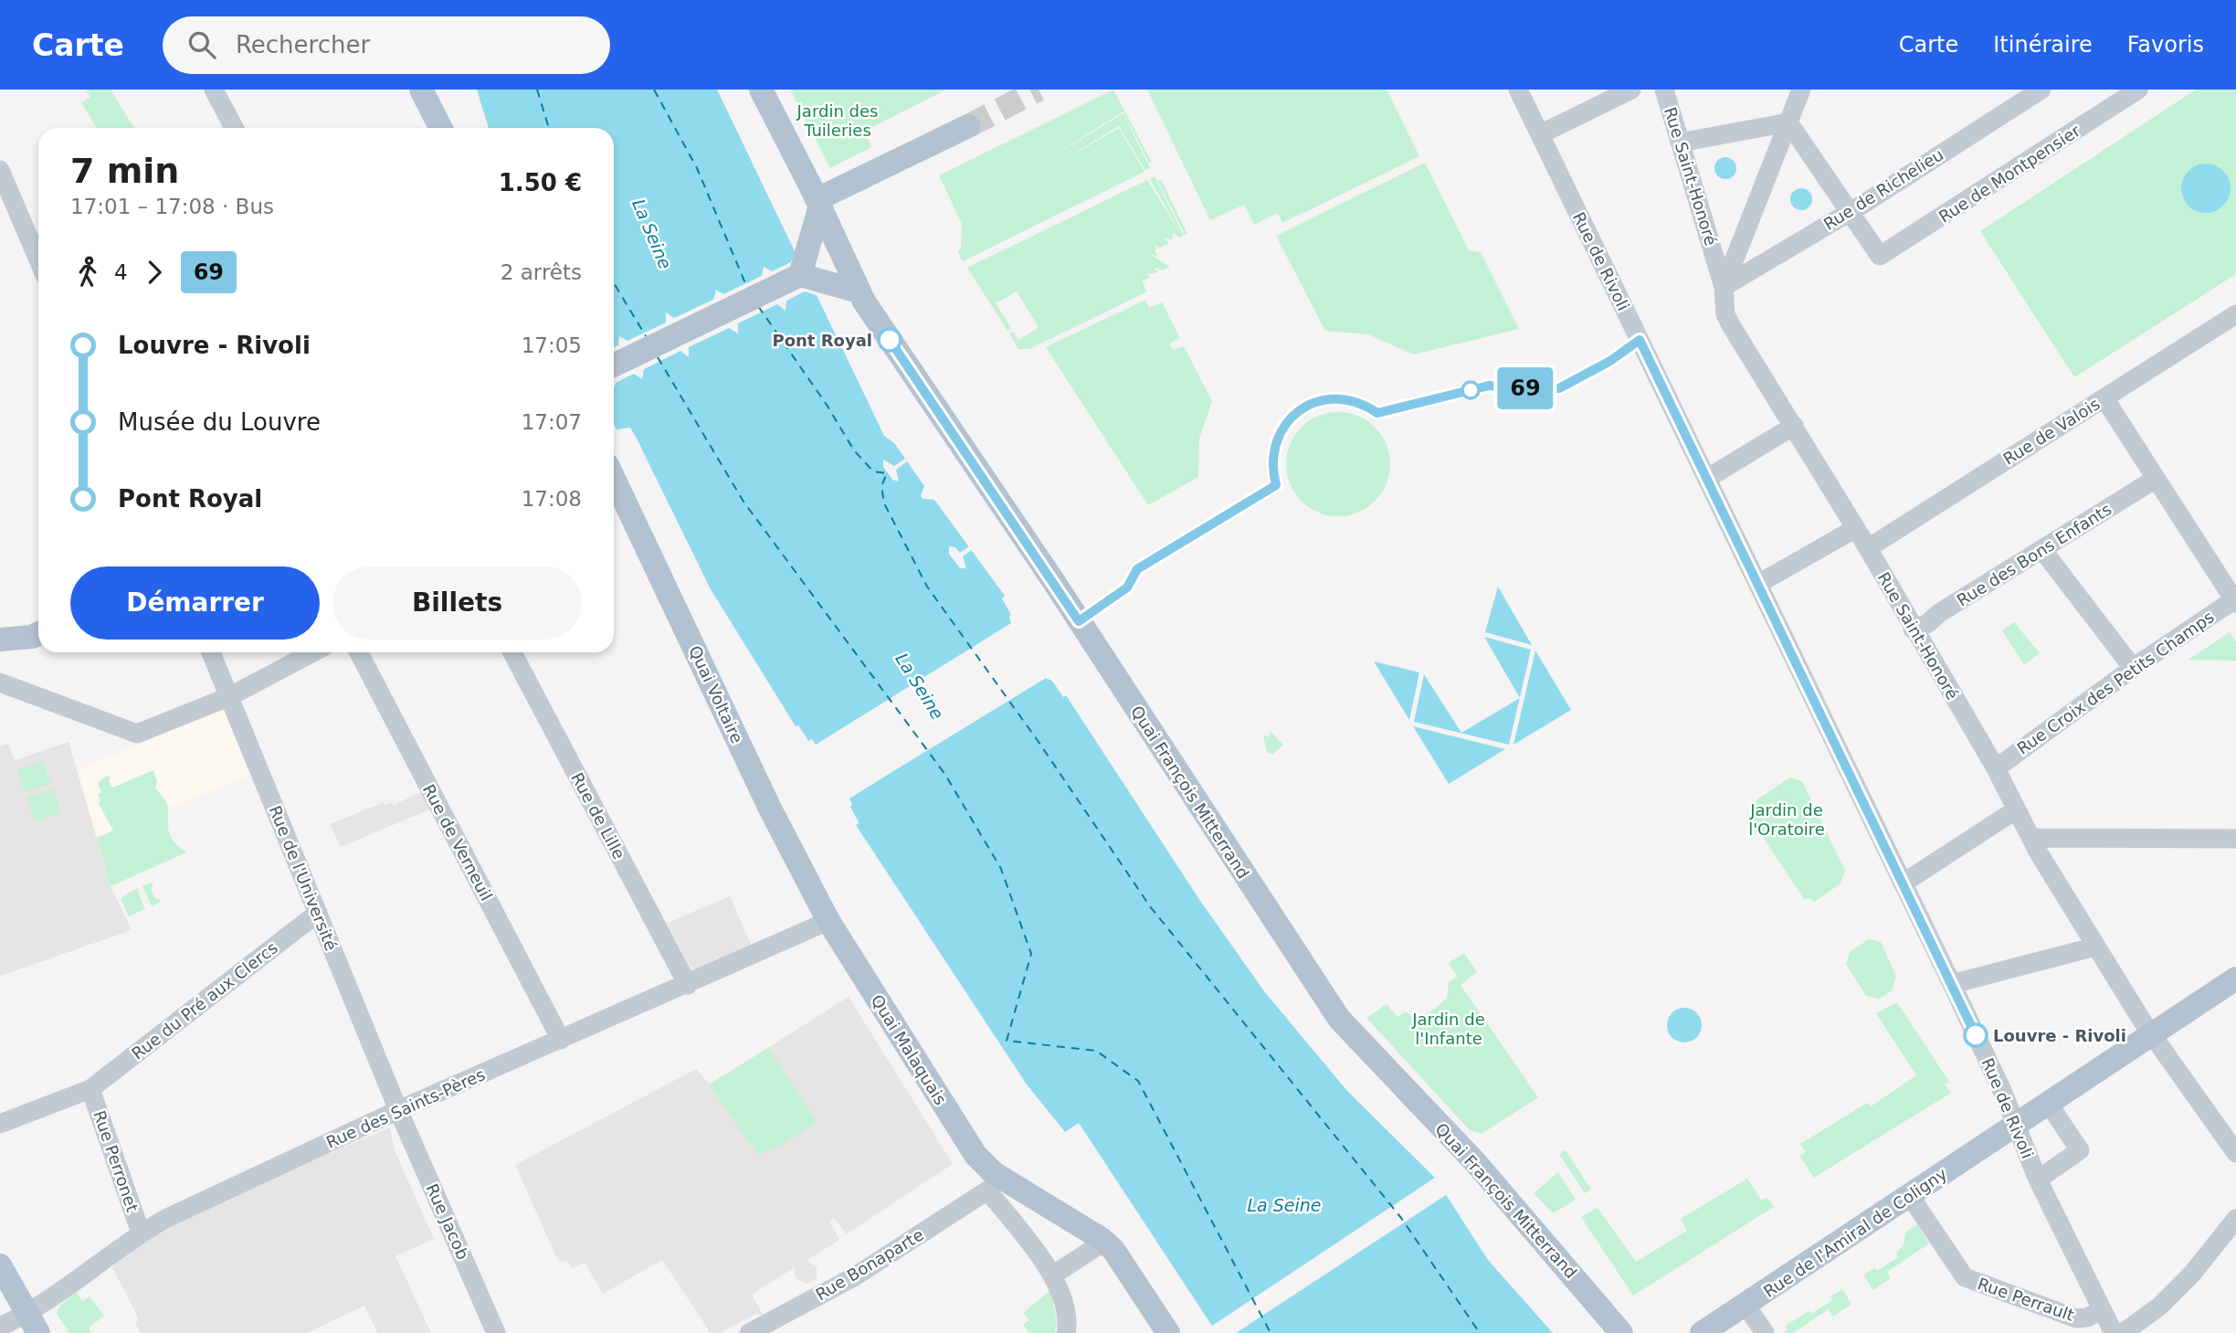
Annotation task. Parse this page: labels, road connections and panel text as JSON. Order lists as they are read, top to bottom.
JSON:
{
  "streets": {
    "main road": [
      "Quai Voltaire",
      "Quai François Mitterrand",
      "Quai Malaquais",
      "Rue de l'Amiral de Coligny"
    ],
    "street": [
      "Rue de Montpensier",
      "Rue Saint-Honoré",
      "Rue de Richelieu",
      "Rue de Rivoli",
      "Rue de Valois",
      "Rue des Bons Enfants",
      "Rue Croix des Petits Champs",
      "Rue de Lille",
      "Rue de Verneuil",
      "Rue de l'Université",
      "Rue du Pré aux Clercs",
      "Rue des Saints-Pères",
      "Rue Perronet",
      "Rue Jacob",
      "Rue Bonaparte",
      "Rue Perrault"
    ]
  },
  "crossings": [
    ["Rue de Montpensier", "Rue de Richelieu"],
    ["Rue Saint-Honoré", "Rue de Richelieu"],
    ["Rue Saint-Honoré", "Rue de Valois"],
    ["Rue Saint-Honoré", "Rue des Bons Enfants"],
    ["Rue Saint-Honoré", "Rue Croix des Petits Champs"],
    ["Rue Saint-Honoré", "Rue de l'Amiral de Coligny"],
    ["Rue de Rivoli", "Rue de l'Amiral de Coligny"],
    ["Rue de Rivoli", "Rue Perrault"],
    ["Quai Voltaire", "Quai Malaquais"],
    ["Quai Voltaire", "Rue des Saints-Pères"],
    ["Rue de Lille", "Rue des Saints-Pères"],
    ["Rue de Verneuil", "Rue des Saints-Pères"],
    ["Rue de l'Université", "Rue du Pré aux Clercs"],
    ["Rue de l'Université", "Rue des Saints-Pères"],
    ["Rue de l'Université", "Rue Jacob"],
    ["Rue du Pré aux Clercs", "Rue Perronet"],
    ["Quai Malaquais", "Rue des Saints-Pères"],
    ["Quai Malaquais", "Rue Bonaparte"],
    ["Rue des Saints-Pères", "Rue Perronet"],
    ["Rue des Saints-Pères", "Rue Jacob"],
    ["Rue de l'Amiral de Coligny", "Rue Perrault"]
  ],
  "water": ["La Seine"],
  "parks": ["Jardin des Tuileries", "Jardin de l'Oratoire", "Jardin de l'Infante"],
  "places": ["Pont Royal", "Louvre - Rivoli"],
  "lines": ["bus line 69"],
  "page": {
    "header": "Carte",
    "search": "Rechercher",
    "nav": ["Carte", "Itinéraire", "Favoris"],
    "on_map": "69",
    "heading": ["7 min", "17:01 – 17:08 · Bus", "1.50 €"],
    "legs": ["4", "69", "2 arrêts"],
    "list": [
      {
        "name": "Louvre - Rivoli",
        "value": "17:05"
      },
      {
        "name": "Musée du Louvre",
        "value": "17:07"
      },
      {
        "name": "Pont Royal",
        "value": "17:08"
      }
    ],
    "buttons": ["Démarrer", "Billets"]
  }
}
